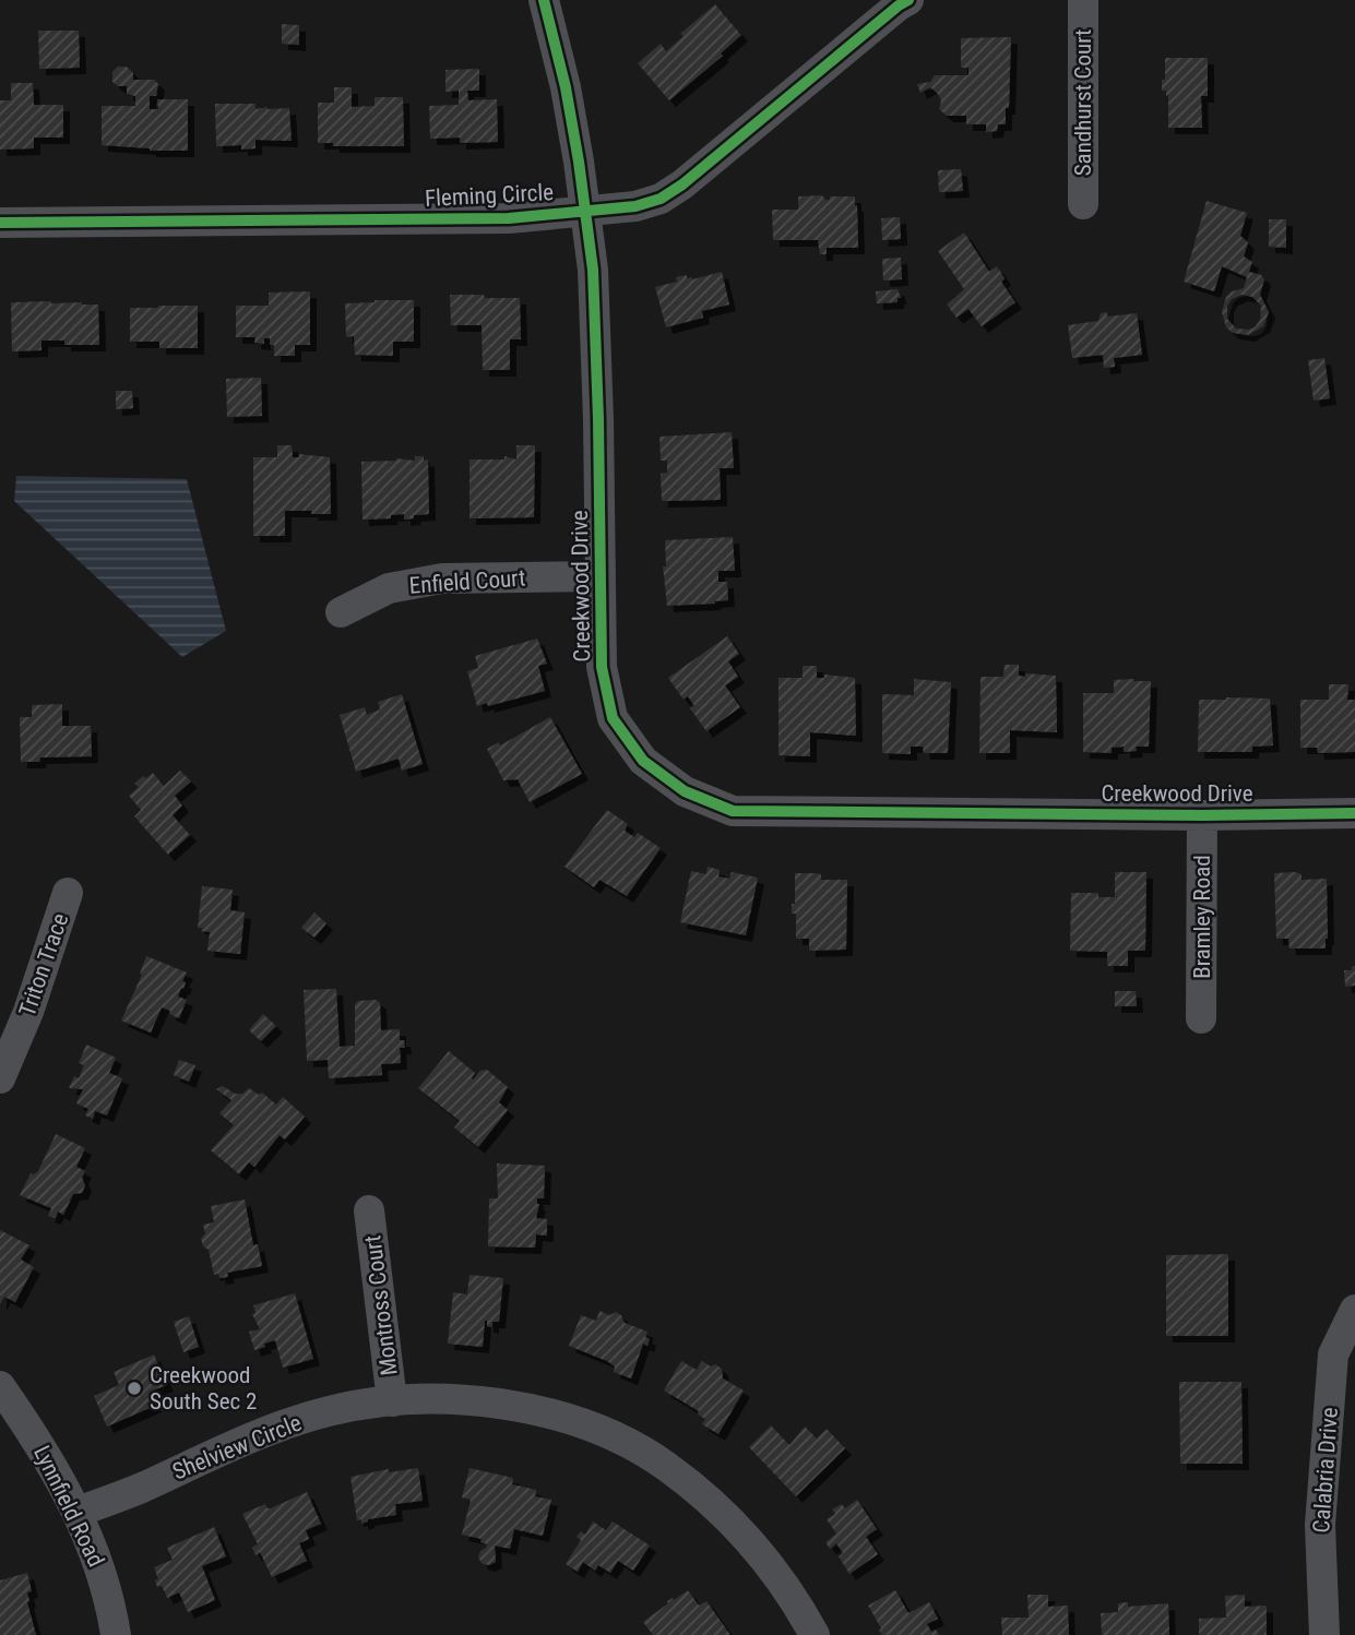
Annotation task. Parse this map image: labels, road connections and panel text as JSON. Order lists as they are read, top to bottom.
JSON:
{
  "streets": {
    "street": [
      "Sandhurst Court",
      "Fleming Circle",
      "Enfield Court",
      "Creekwood Drive",
      "Bramley Road",
      "Triton Trace",
      "Montross Court",
      "Shelview Circle",
      "Calabria Drive",
      "Lynnfield Road"
    ]
  },
  "crossings": [
    ["Fleming Circle", "Creekwood Drive"],
    ["Enfield Court", "Creekwood Drive"],
    ["Creekwood Drive", "Bramley Road"],
    ["Montross Court", "Shelview Circle"],
    ["Shelview Circle", "Lynnfield Road"]
  ],
  "places": ["Creekwood South Sec 2"]
}
